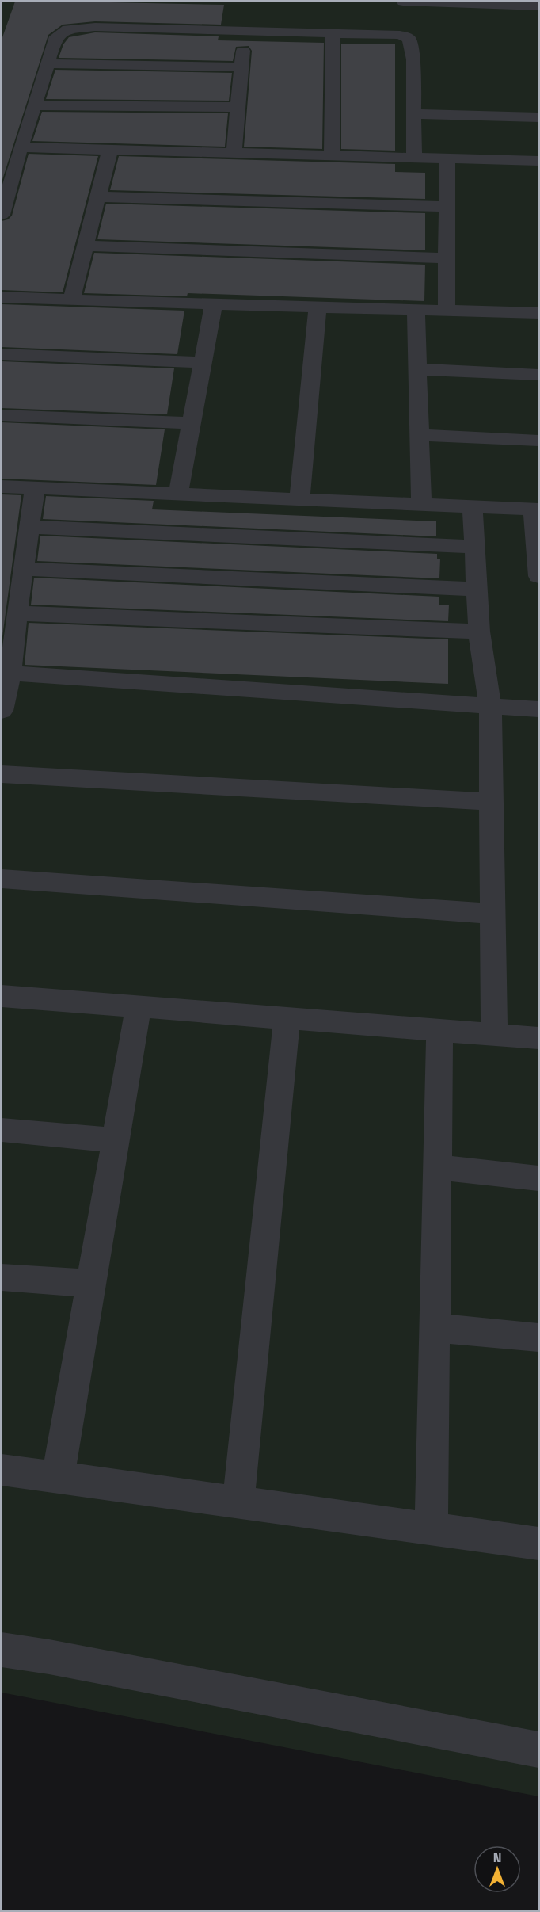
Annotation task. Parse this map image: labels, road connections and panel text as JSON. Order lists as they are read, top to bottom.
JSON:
{
  "north": "top"
}
